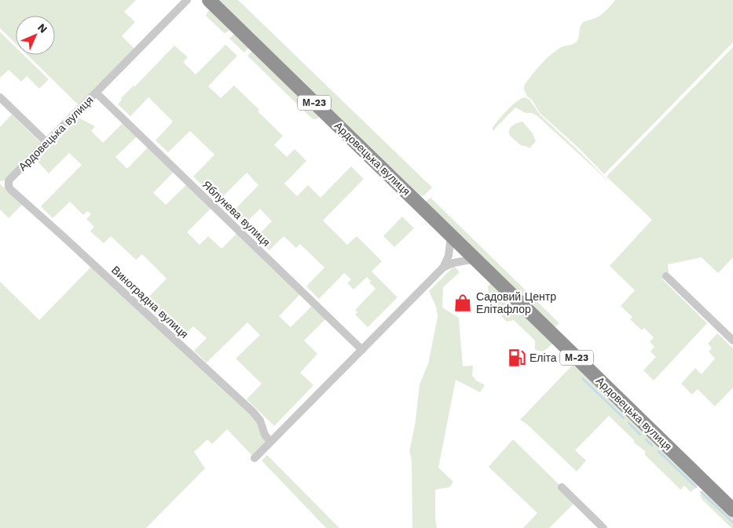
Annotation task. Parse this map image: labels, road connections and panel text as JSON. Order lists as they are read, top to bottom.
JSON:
{
  "streets": {
    "highway": ["М-23", "Ардовецька вулиця"],
    "street": ["Яблунева вулиця", "Виноградна вулиця"]
  },
  "crossings": [
    ["Ардовецька вулиця", "Яблунева вулиця"],
    ["Ардовецька вулиця", "Виноградна вулиця"]
  ],
  "places": {
    "shop": ["Садовий Центр Елітафлор"],
    "fuel station": ["Еліта"]
  },
  "north": "top right"
}
